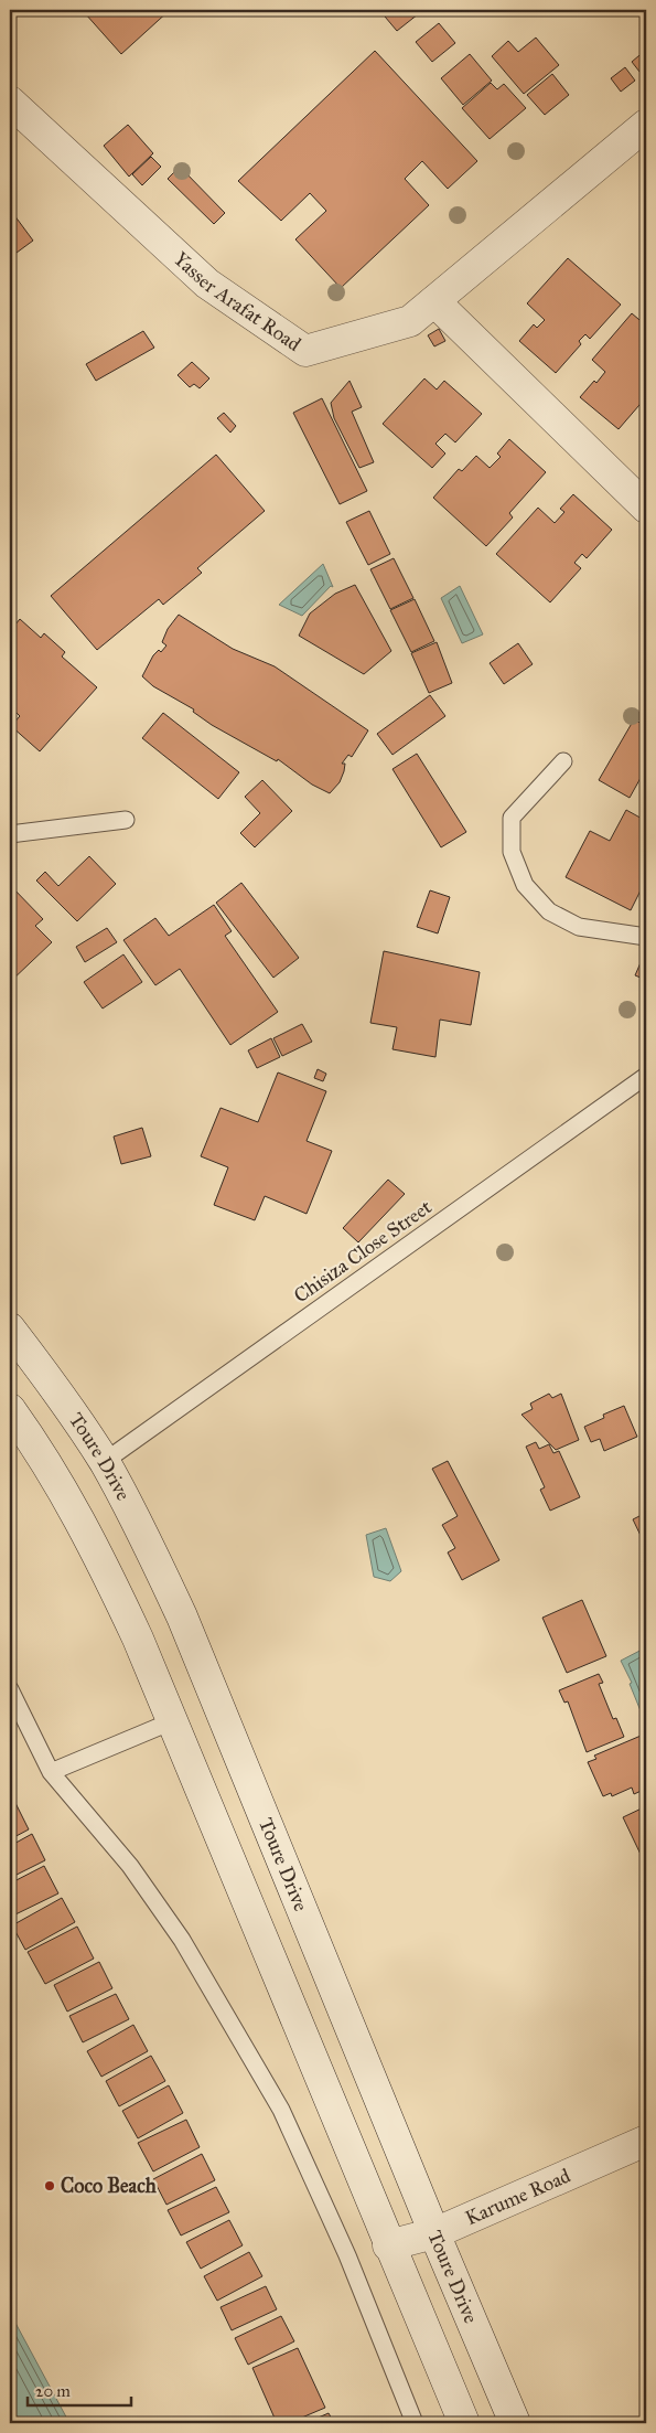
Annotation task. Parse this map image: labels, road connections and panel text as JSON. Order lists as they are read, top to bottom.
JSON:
{
  "streets": {
    "main road": ["Yasser Arafat Road", "Toure Drive", "Karume Road"],
    "lane": ["Chisiza Close Street"]
  },
  "crossings": [
    ["Chisiza Close Street", "Toure Drive"],
    ["Toure Drive", "Karume Road"]
  ],
  "places": ["Coco Beach"],
  "scale_bar": "20 m"
}
